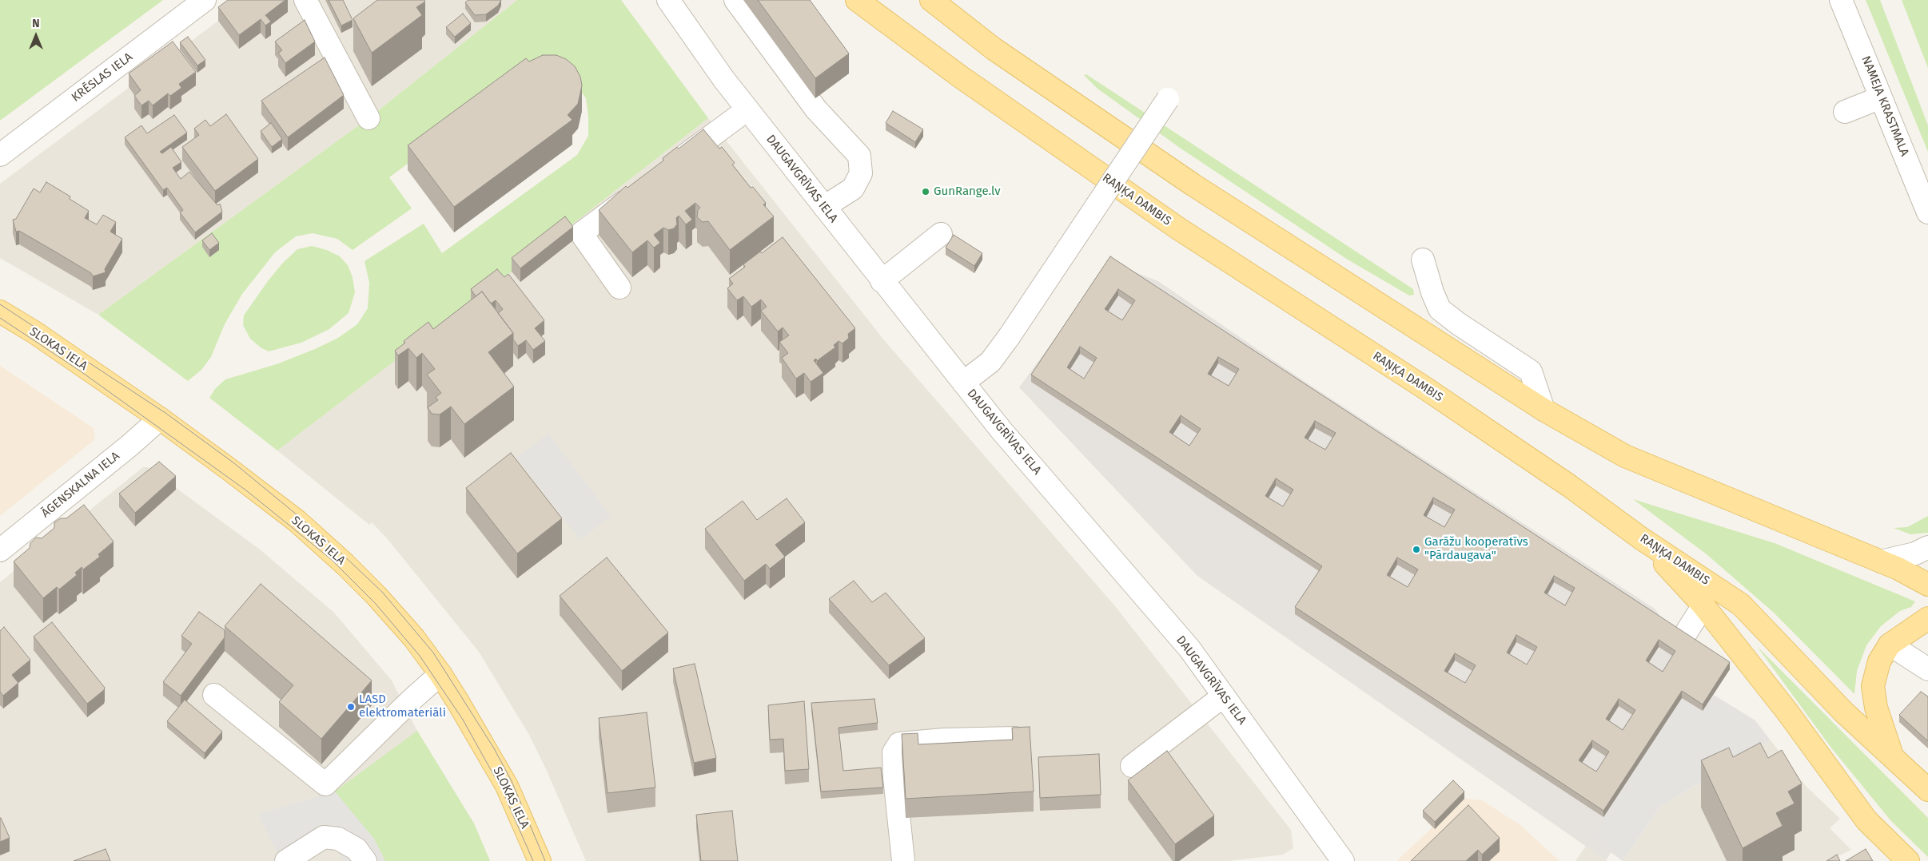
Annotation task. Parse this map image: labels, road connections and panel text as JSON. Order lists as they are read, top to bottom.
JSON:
{
  "streets": {
    "main road": ["RAŅĶA DAMBIS", "SLOKAS IELA"],
    "street": [
      "KRĒSLAS IELA",
      "NAMEJA KRASTMALA",
      "DAUGAVGRĪVAS IELA",
      "ĀGENSKALNA IELA"
    ]
  },
  "crossings": [
    ["SLOKAS IELA", "ĀGENSKALNA IELA"]
  ],
  "places": ["GunRange.lv", "Garāžu kooperatīvs \"Pārdaugava\"", "LASD elektromateriāli"],
  "north": "top"
}
